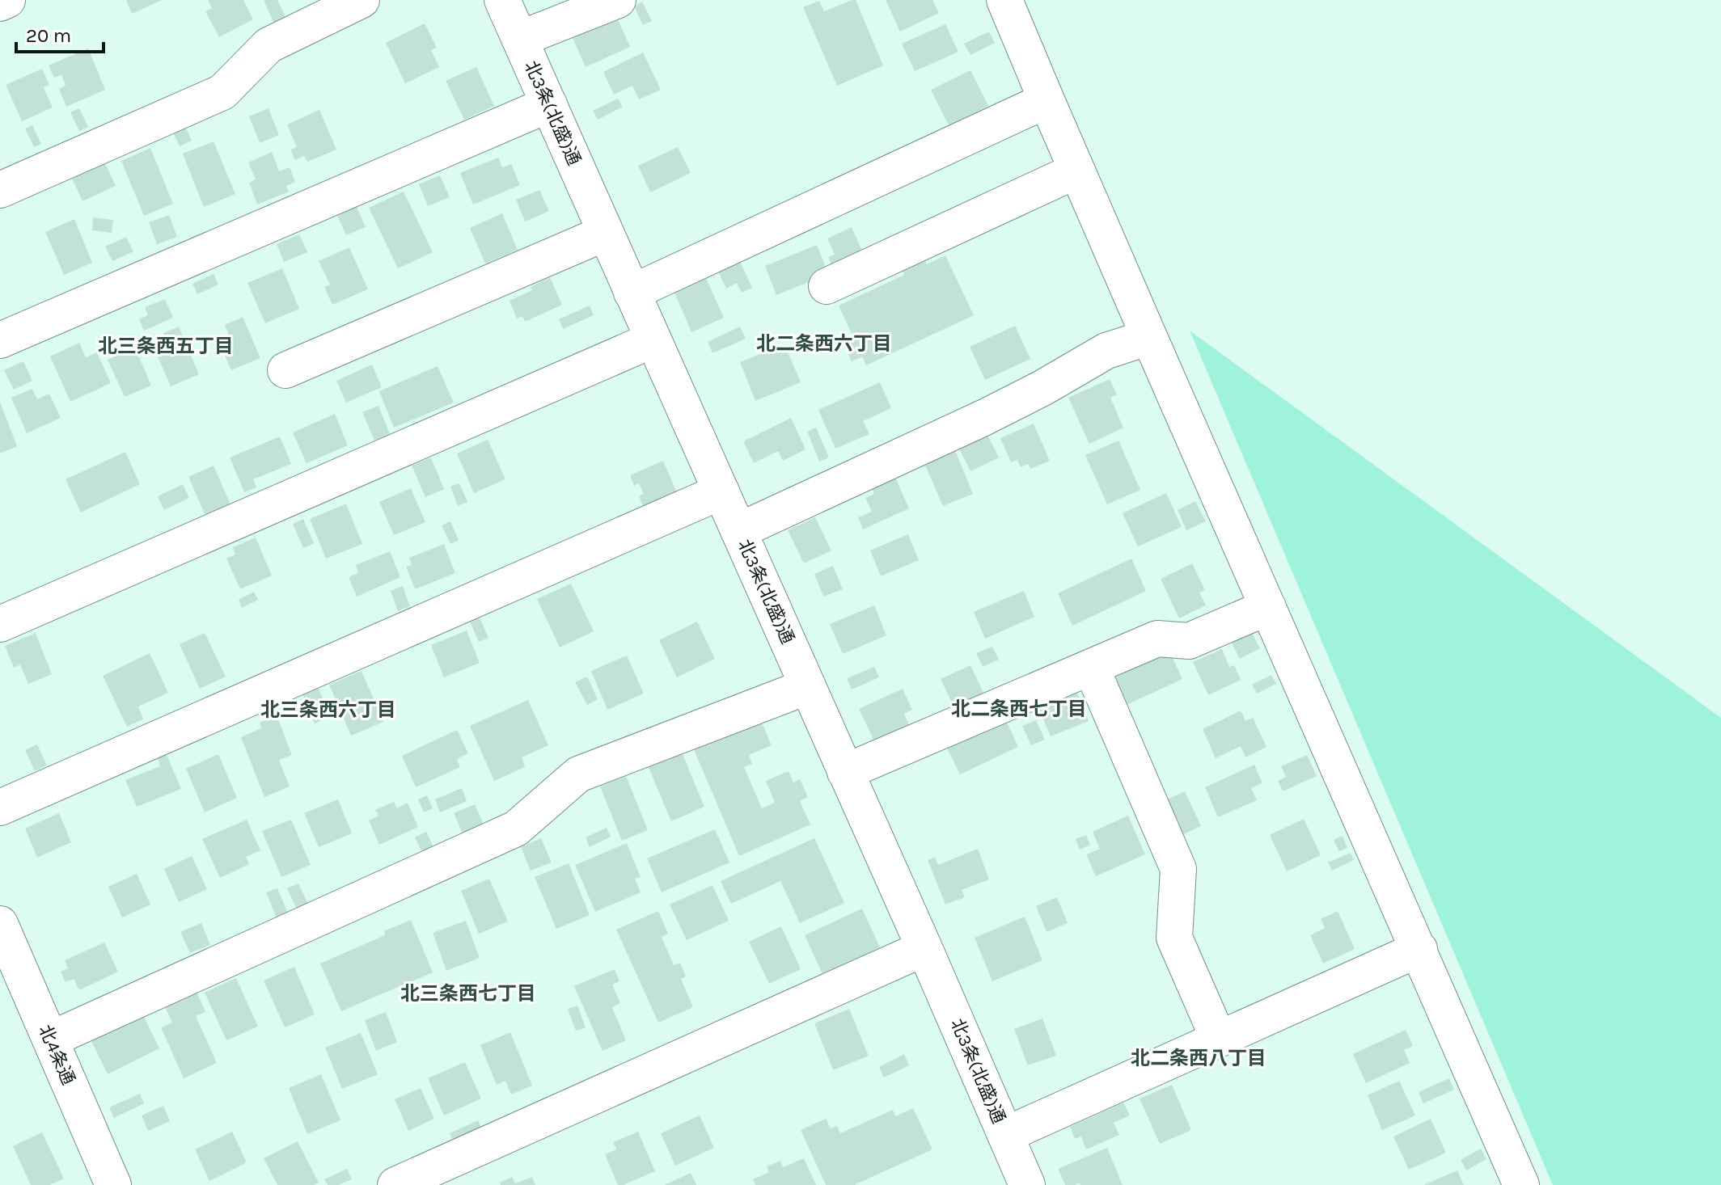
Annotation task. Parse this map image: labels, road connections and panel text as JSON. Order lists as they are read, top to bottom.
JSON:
{
  "streets": {
    "street": ["北3条(北盛)通", "北4条通"]
  },
  "districts": [
    "北二条西六丁目",
    "北三条西五丁目",
    "北二条西七丁目",
    "北三条西六丁目",
    "北三条西七丁目",
    "北二条西八丁目"
  ],
  "scale_bar": "20 m"
}
